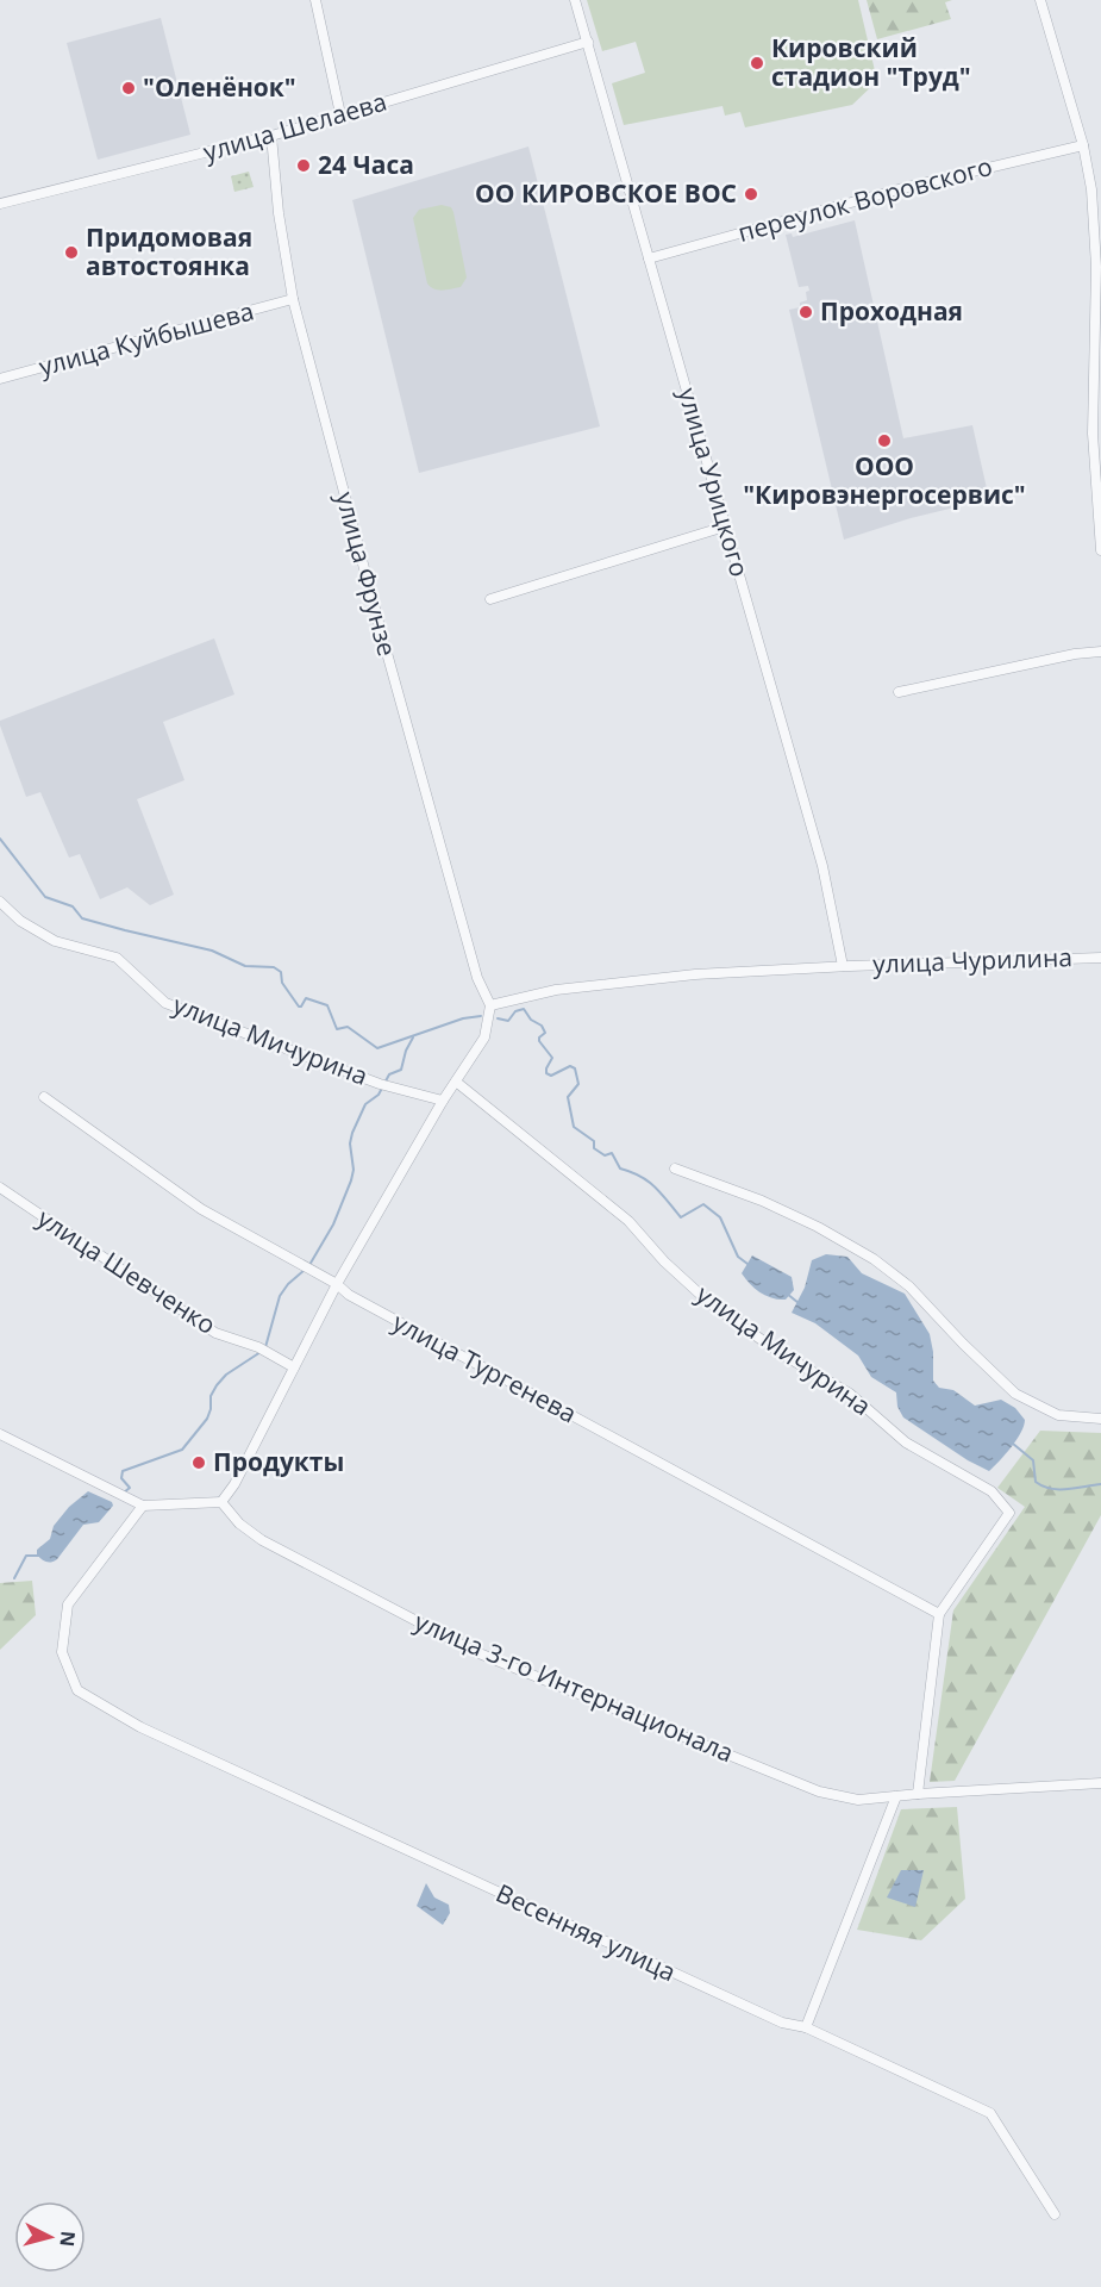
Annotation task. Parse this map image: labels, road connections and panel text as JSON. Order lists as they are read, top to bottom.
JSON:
{
  "streets": {
    "street": [
      "улица Шелаева",
      "переулок Воровского",
      "улица Куйбышева",
      "улица Урицкого",
      "улица Фрунзе",
      "улица Чурилина",
      "улица Мичурина",
      "улица Шевченко",
      "улица Тургенева",
      "улица 3-го Интернационала",
      "Весенняя улица"
    ]
  },
  "crossings": [
    ["улица Шелаева", "улица Урицкого"],
    ["улица Шелаева", "улица Фрунзе"],
    ["переулок Воровского", "улица Урицкого"],
    ["улица Куйбышева", "улица Фрунзе"],
    ["улица Урицкого", "улица Чурилина"],
    ["улица Фрунзе", "улица Чурилина"],
    ["улица Мичурина", "улица Тургенева"]
  ],
  "places": [
    "Кировский стадион \"Труд\"",
    "\"Оленёнок\"",
    "24 Часа",
    "ОО КИРОВСКОЕ ВОС",
    "Придомовая автостоянка",
    "Проходная",
    "ООО \"Кировэнергосервис\"",
    "Продукты"
  ],
  "north": "right"
}
